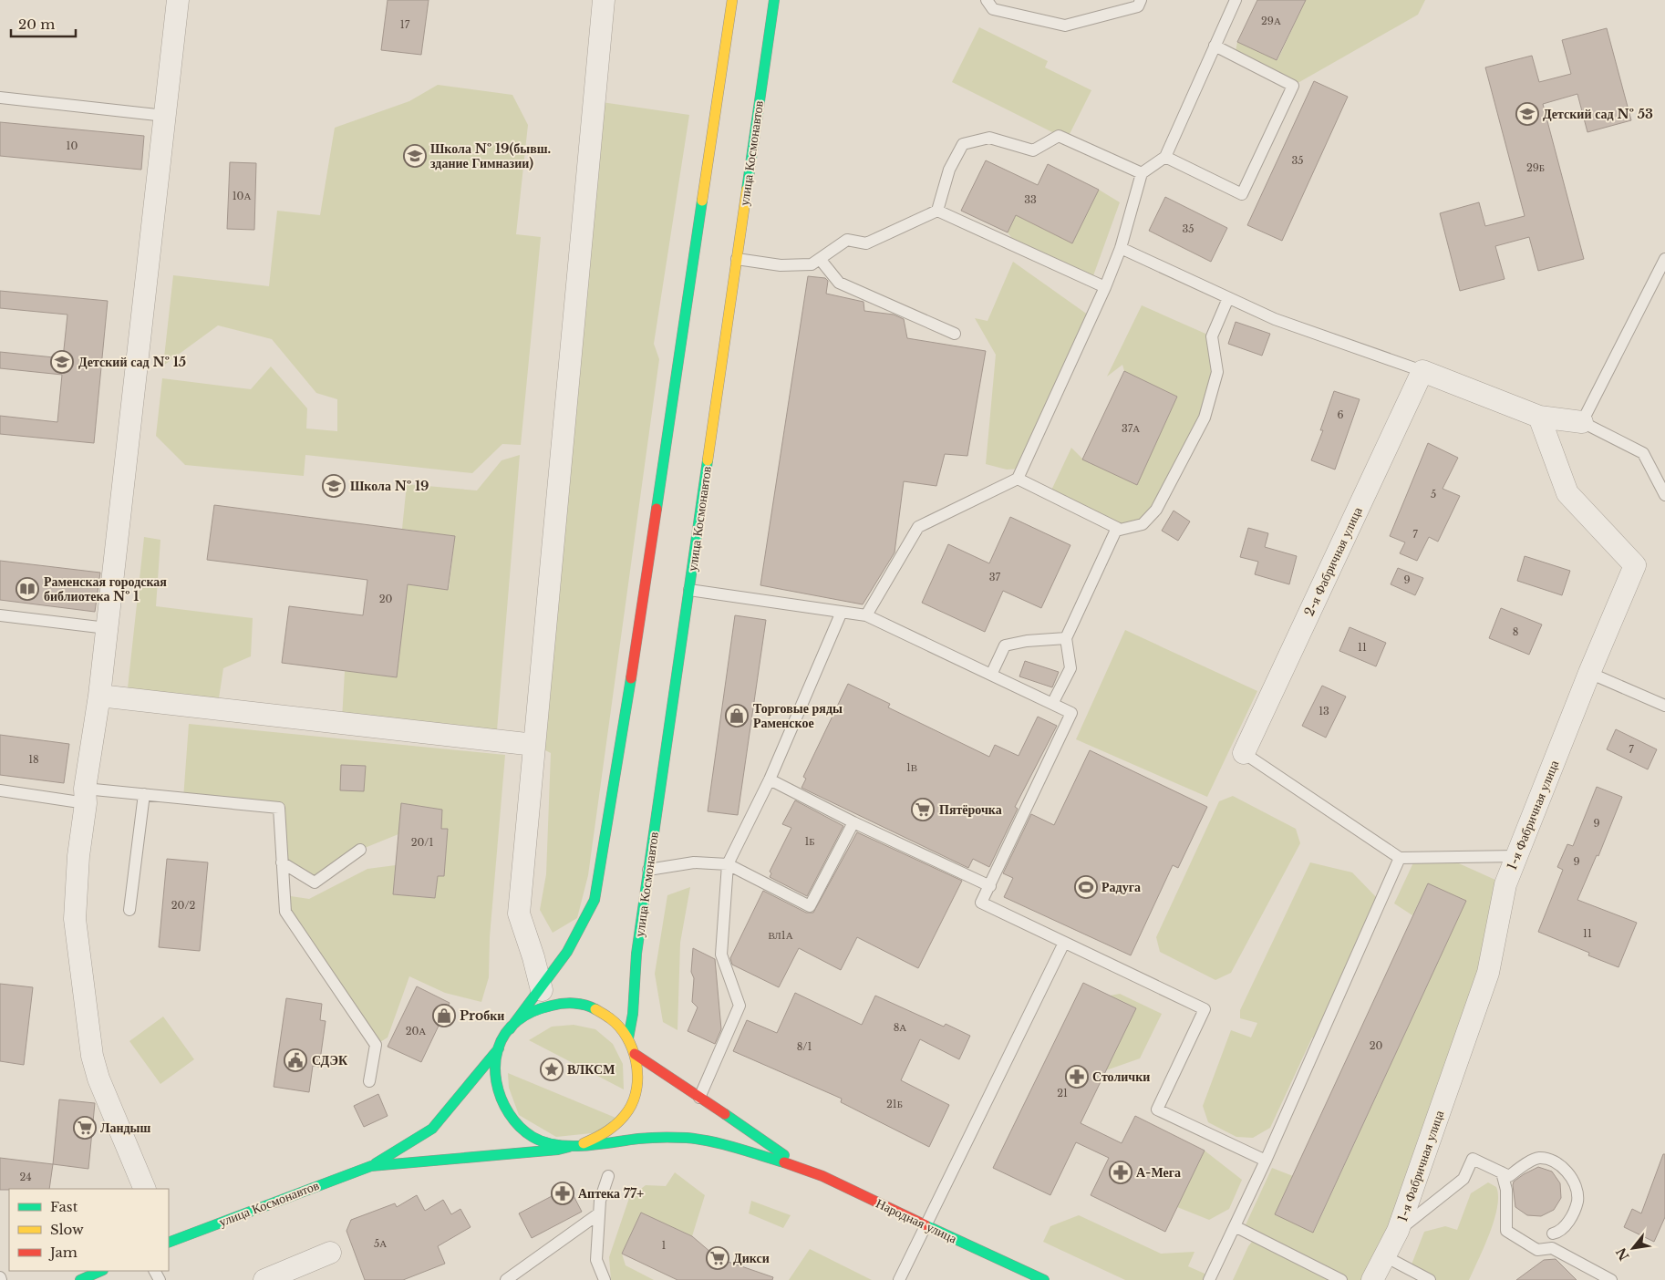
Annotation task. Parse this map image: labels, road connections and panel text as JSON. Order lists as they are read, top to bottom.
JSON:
{
  "streets": {
    "main road": ["улица Космонавтов", "Народная улица"],
    "street": ["2-я Фабричная улица", "1-я Фабричная улица"]
  },
  "crossings": [
    ["улица Космонавтов", "Народная улица"]
  ],
  "places": {
    "school or university": [
      "Детский сад № 53",
      "Школа № 19(бывш. здание Гимназии)",
      "Детский сад № 15",
      "Школа № 19"
    ],
    "library": ["Раменская городская библиотека № 1"],
    "shop": ["Торговые ряды Раменское", "Proбки"],
    "supermarket": ["Пятёрочка", "Ландыш", "Дикси"],
    "sports": ["Радуга"],
    "public building": ["СДЭК"],
    "place": ["ВЛКСМ"],
    "pharmacy": ["Столички", "А-Мега", "Аптека 77+"]
  },
  "house_numbers": [
    "29А",
    "17",
    "10",
    "35",
    "29Б",
    "10А",
    "33",
    "35",
    "6",
    "37А",
    "5",
    "7",
    "37",
    "9",
    "20",
    "8",
    "11",
    "13",
    "7",
    "18",
    "1В",
    "9",
    "1Б",
    "20/1",
    "9",
    "20/2",
    "11",
    "ВЛ1А",
    "8А",
    "20А",
    "20",
    "8/1",
    "21",
    "21Б",
    "24",
    "5А",
    "1"
  ],
  "legend": ["Fast", "Slow", "Jam"],
  "scale_bar": "20 m",
  "north": "bottom left"
}
